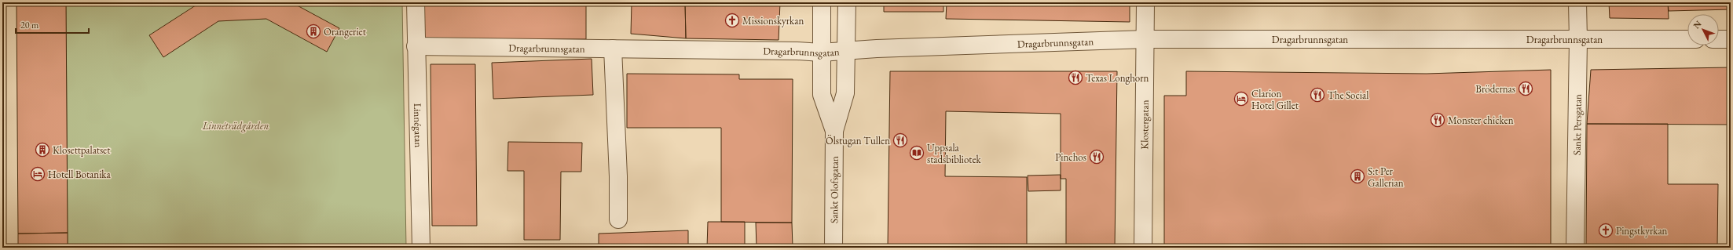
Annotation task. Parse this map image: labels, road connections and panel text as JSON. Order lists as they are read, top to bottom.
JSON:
{
  "streets": {
    "street": [
      "Dragarbrunnsgatan",
      "Sankt Persgatan",
      "Linnégatan",
      "Klostergatan",
      "Sankt Olofsgatan"
    ]
  },
  "crossings": [
    ["Dragarbrunnsgatan", "Sankt Persgatan"],
    ["Dragarbrunnsgatan", "Linnégatan"],
    ["Dragarbrunnsgatan", "Klostergatan"],
    ["Dragarbrunnsgatan", "Sankt Olofsgatan"]
  ],
  "parks": ["Linnéträdgården"],
  "places": {
    "church": ["Missionskyrkan", "Pingstkyrkan"],
    "building": ["Orangeriet", "Klosettpalatset", "S:t Per Gallerian"],
    "restaurant": [
      "Texas Longhorn",
      "Brödernas",
      "The Social",
      "Monster chicken",
      "Ölstugan Tullen",
      "Pinchos"
    ],
    "hotel": ["Clarion Hotel Gillet", "Hotell Botanika"],
    "library": ["Uppsala stadsbibliotek"]
  },
  "scale_bar": "20 m",
  "north": "top left"
}
